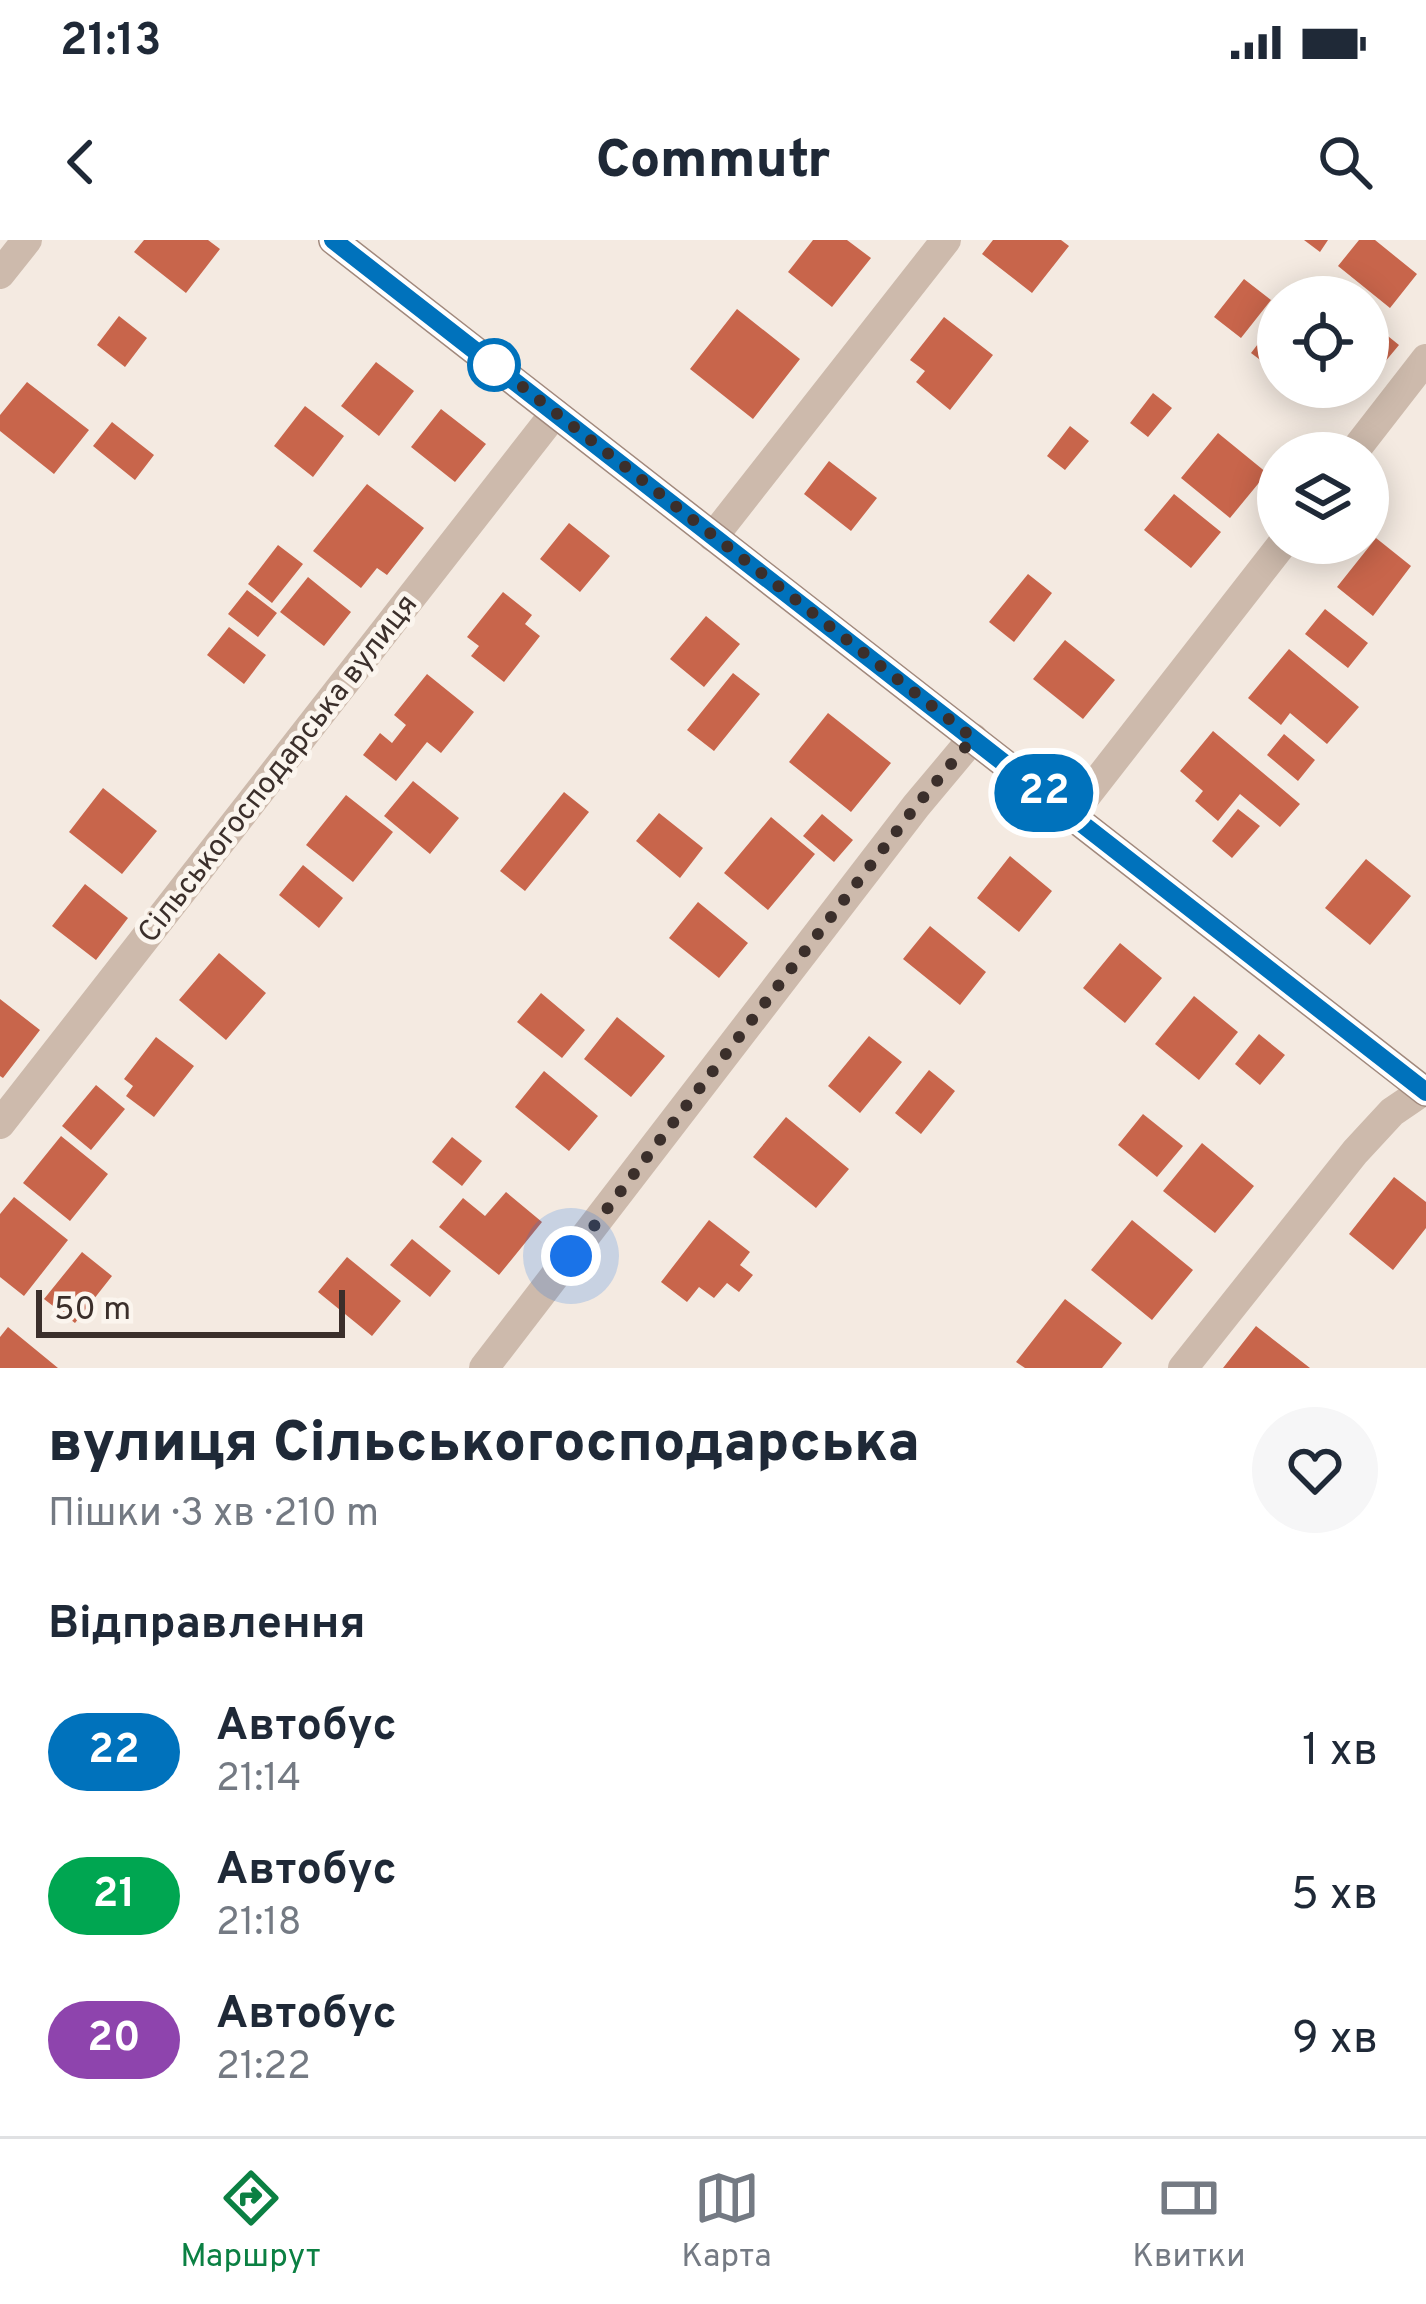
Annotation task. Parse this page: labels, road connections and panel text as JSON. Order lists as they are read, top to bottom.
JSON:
{
  "streets": {
    "street": ["Сільськогосподарська вулиця"]
  },
  "lines": ["bus line 22"],
  "scale_bar": "50 m",
  "page": {
    "status": "21:13",
    "header": "Commutr",
    "on_map": "22",
    "scale": "50 m",
    "heading": [
      ["вулиця Сільськогосподарська", "Пішки · 3 хв · 210 m"],
      "Відправлення"
    ],
    "list": [
      {
        "mark": "22",
        "name": "Автобус",
        "note": "21:14",
        "value": "1 хв"
      },
      {
        "mark": "21",
        "name": "Автобус",
        "note": "21:18",
        "value": "5 хв"
      },
      {
        "mark": "20",
        "name": "Автобус",
        "note": "21:22",
        "value": "9 хв"
      }
    ],
    "tabs": ["Маршрут", "Карта", "Квитки"]
  }
}
